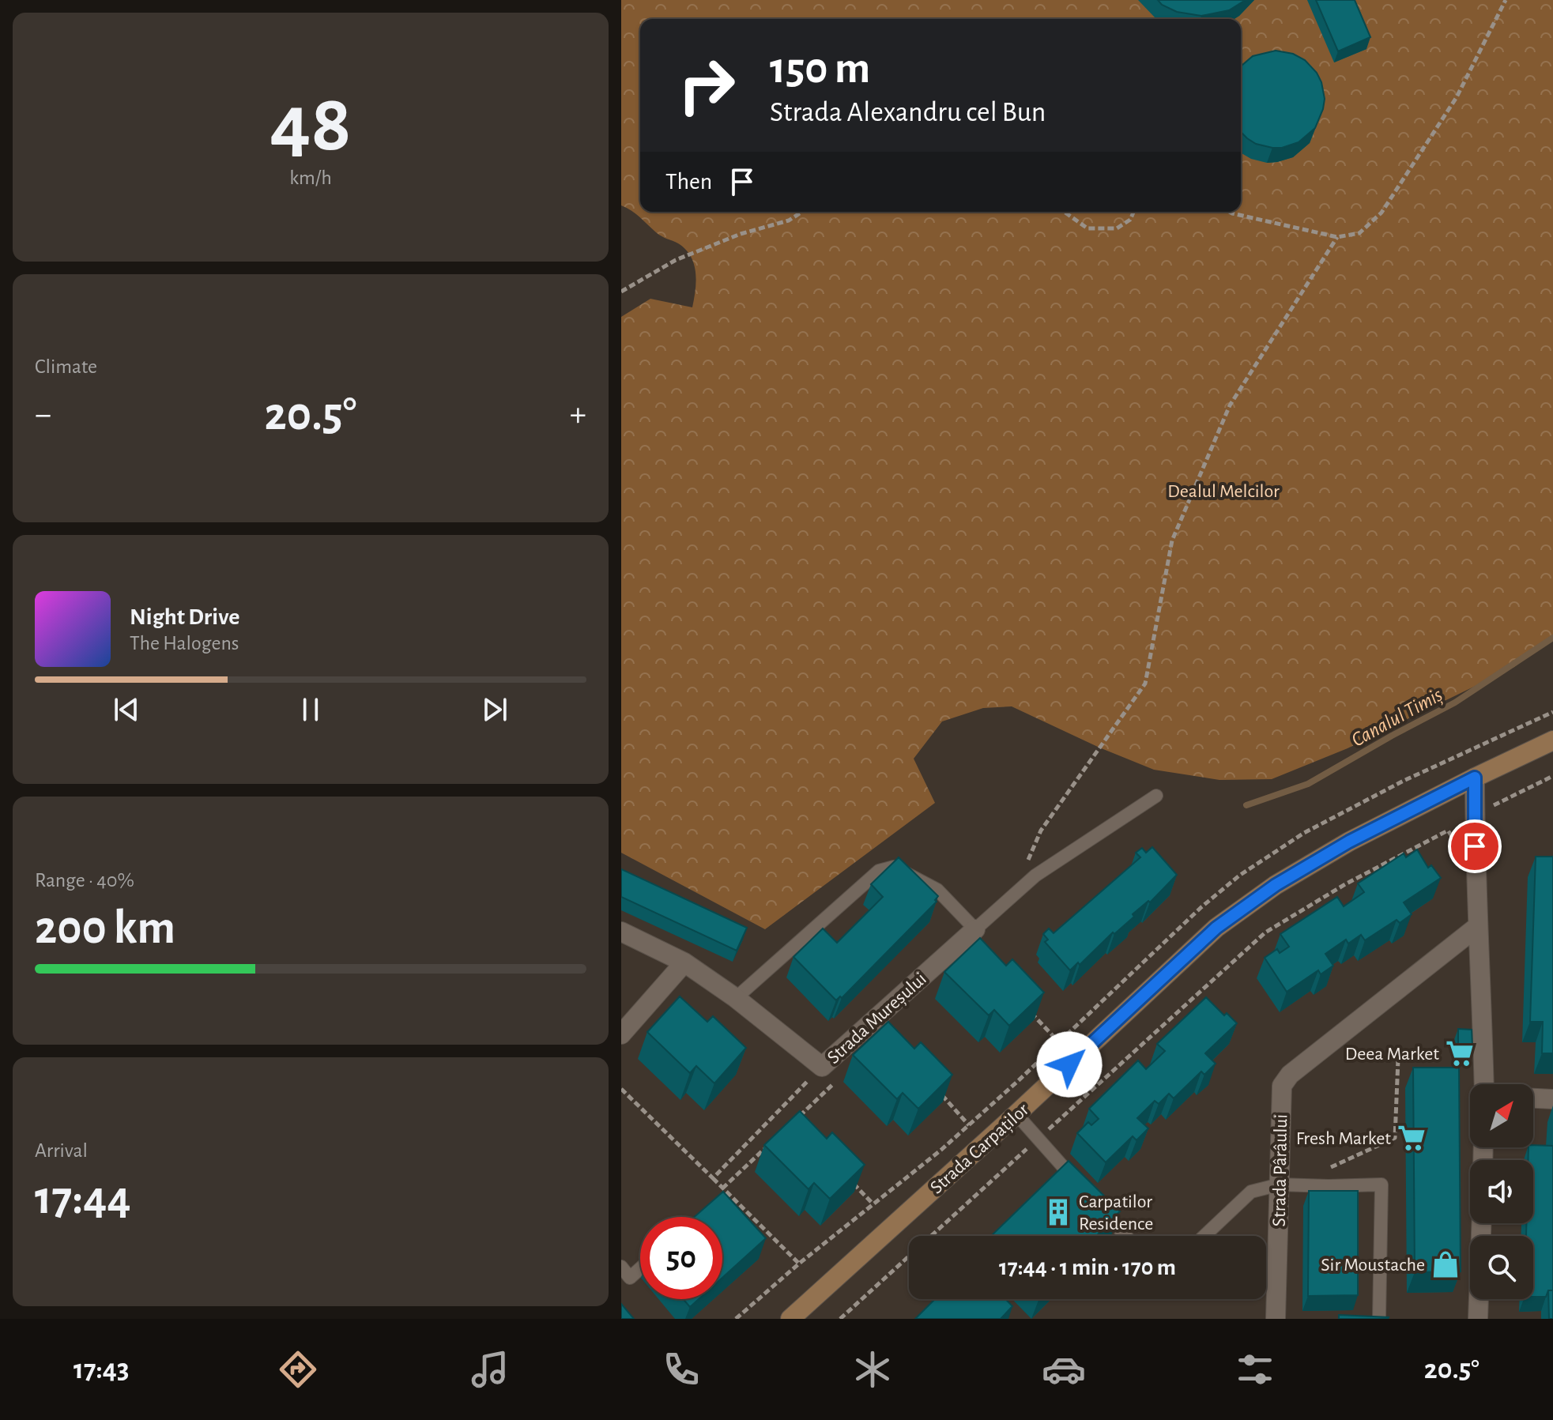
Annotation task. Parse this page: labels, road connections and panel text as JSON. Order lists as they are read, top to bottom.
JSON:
{
  "streets": {
    "main road": ["Strada Carpaților"],
    "street": ["Strada Mureșului", "Strada Pârâului"]
  },
  "water": ["Canalul Timiș"],
  "parks": ["Dealul Melcilor"],
  "places": {
    "supermarket": ["Deea Market", "Fresh Market"],
    "building": ["Carpatilor Residence"],
    "shop": ["Sir Moustache"]
  },
  "north": "top right",
  "page": {
    "tile": [
      ["48", "km/h"],
      "Climate",
      ["Range · 40%", "200 km"],
      ["Arrival", "17:44"]
    ],
    "turn": ["150 m", "Strada Alexandru cel Bun"],
    "then": "Then",
    "heat": ["−", "20.5°", "+"],
    "song": ["Night Drive", "The Halogens"],
    "limit": "50",
    "trip": "17:44 · 1 min · 170 m",
    "tabs": ["17:43", "20.5°"]
  }
}
